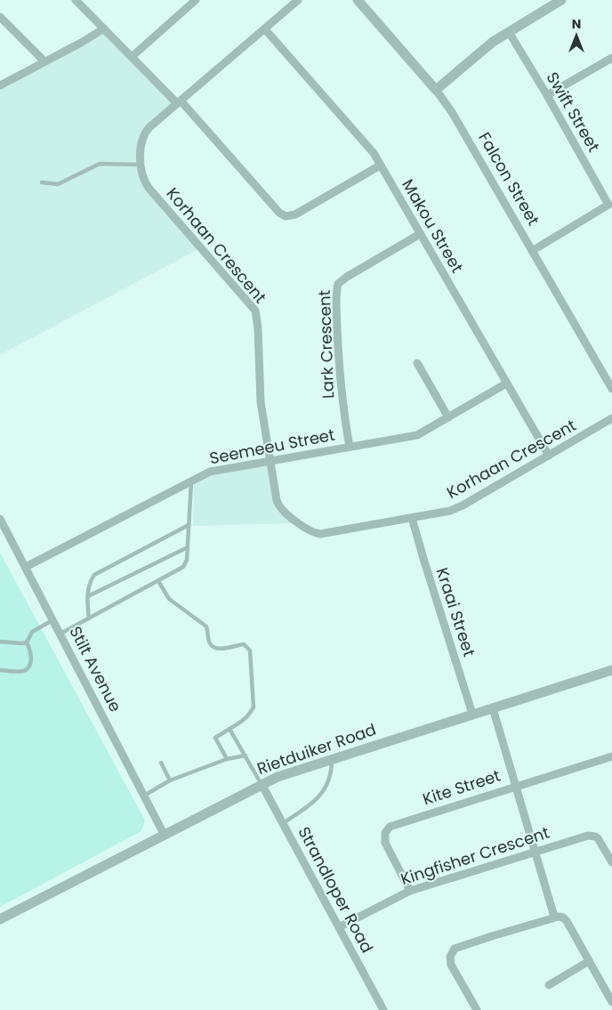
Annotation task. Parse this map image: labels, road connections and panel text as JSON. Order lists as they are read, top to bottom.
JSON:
{
  "streets": {
    "street": [
      "Swift Street",
      "Falcon Street",
      "Makou Street",
      "Korhaan Crescent",
      "Lark Crescent",
      "Seemeeu Street",
      "Kraai Street",
      "Stilt Avenue",
      "Rietduiker Road",
      "Kite Street",
      "Kingfisher Crescent",
      "Strandloper Road"
    ]
  },
  "crossings": [
    ["Makou Street", "Korhaan Crescent"],
    ["Makou Street", "Lark Crescent"],
    ["Makou Street", "Seemeeu Street"],
    ["Korhaan Crescent", "Seemeeu Street"],
    ["Korhaan Crescent", "Kraai Street"],
    ["Lark Crescent", "Seemeeu Street"],
    ["Seemeeu Street", "Stilt Avenue"],
    ["Kraai Street", "Rietduiker Road"],
    ["Stilt Avenue", "Rietduiker Road"],
    ["Rietduiker Road", "Strandloper Road"],
    ["Kite Street", "Kingfisher Crescent"],
    ["Kingfisher Crescent", "Strandloper Road"]
  ],
  "north": "top"
}
